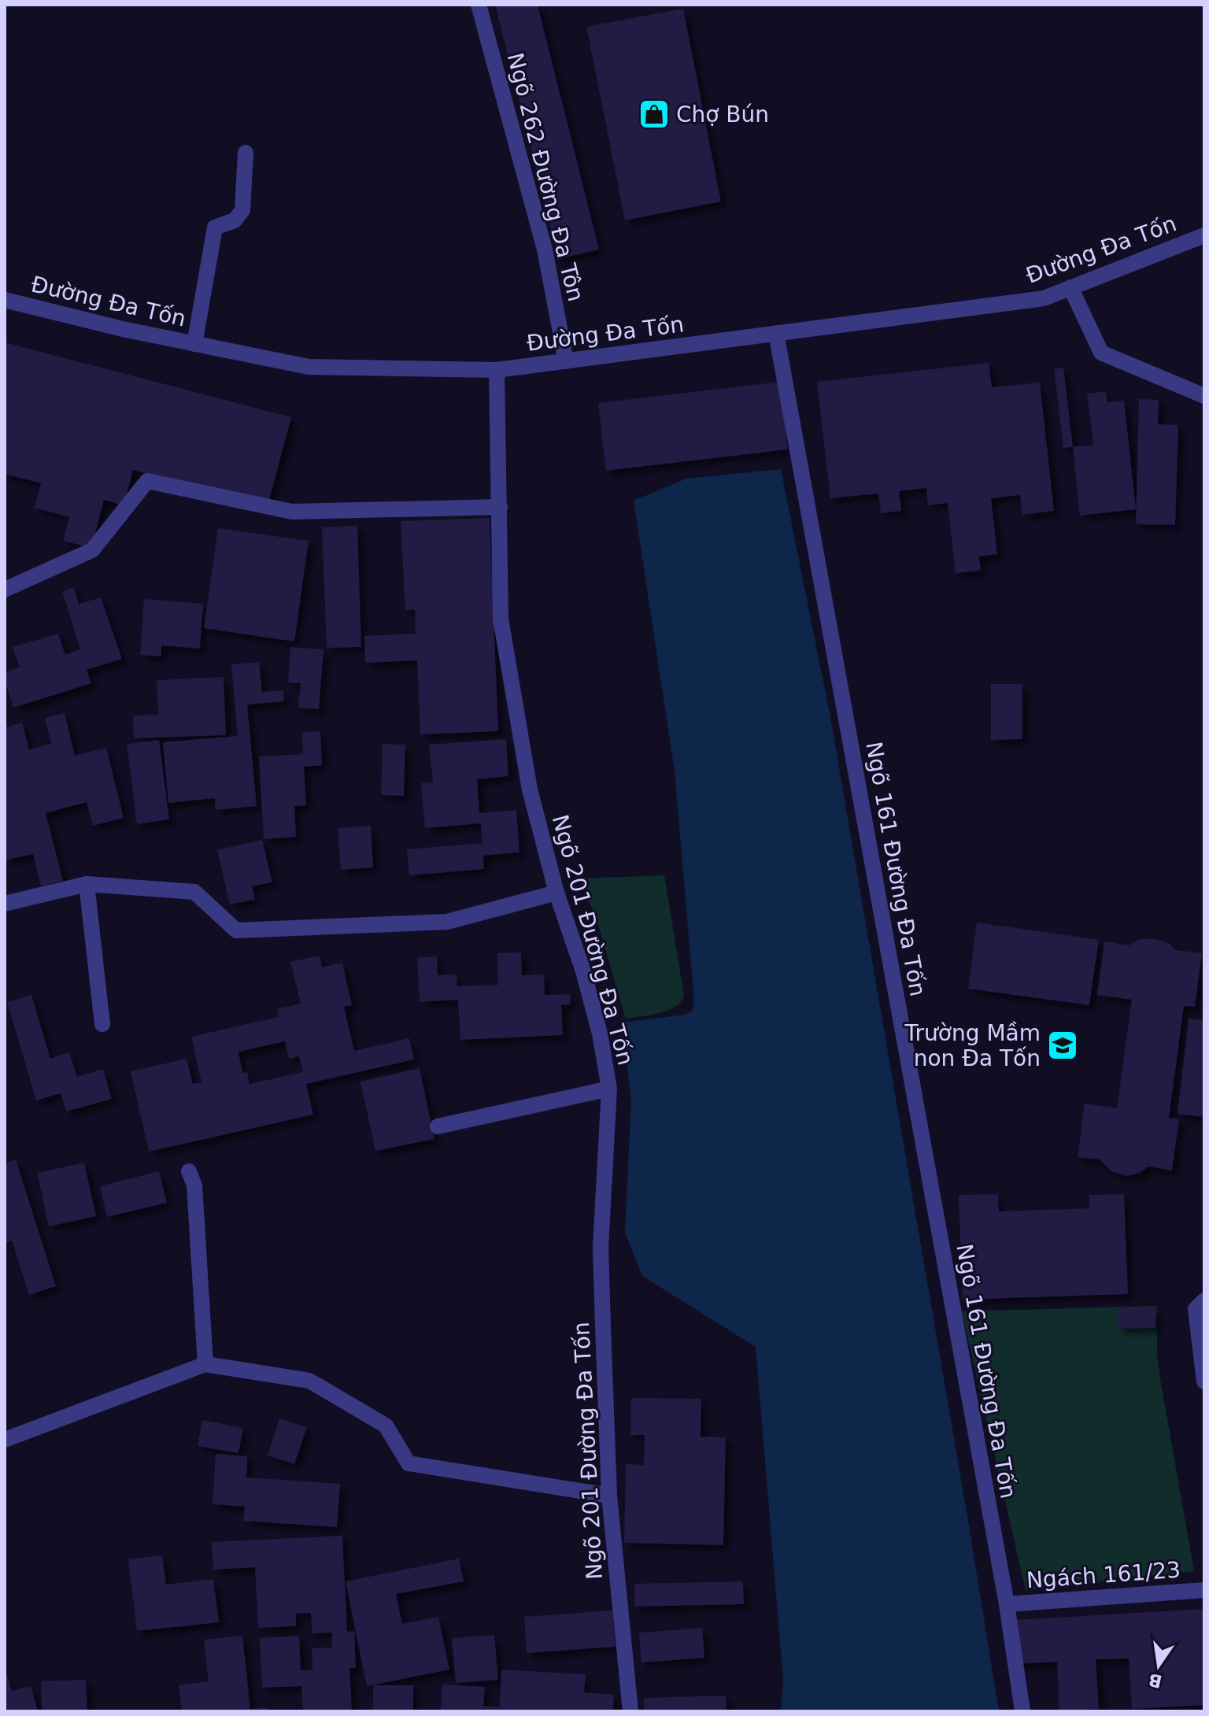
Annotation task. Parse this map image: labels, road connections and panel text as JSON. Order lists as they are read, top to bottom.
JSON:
{
  "streets": {
    "street": [
      "Ngõ 262 Đường Đa Tôn",
      "Đường Đa Tốn",
      "Ngõ 161 Đường Đa Tốn",
      "Ngõ 201 Đường Đa Tốn",
      "Ngách 161/23"
    ]
  },
  "crossings": [
    ["Ngõ 262 Đường Đa Tôn", "Đường Đa Tốn"],
    ["Đường Đa Tốn", "Ngõ 161 Đường Đa Tốn"],
    ["Đường Đa Tốn", "Ngõ 201 Đường Đa Tốn"],
    ["Ngõ 161 Đường Đa Tốn", "Ngách 161/23"]
  ],
  "places": {
    "shop": ["Chợ Bún"],
    "school or university": ["Trường Mầm non Đa Tốn"]
  },
  "north": "bottom"
}
